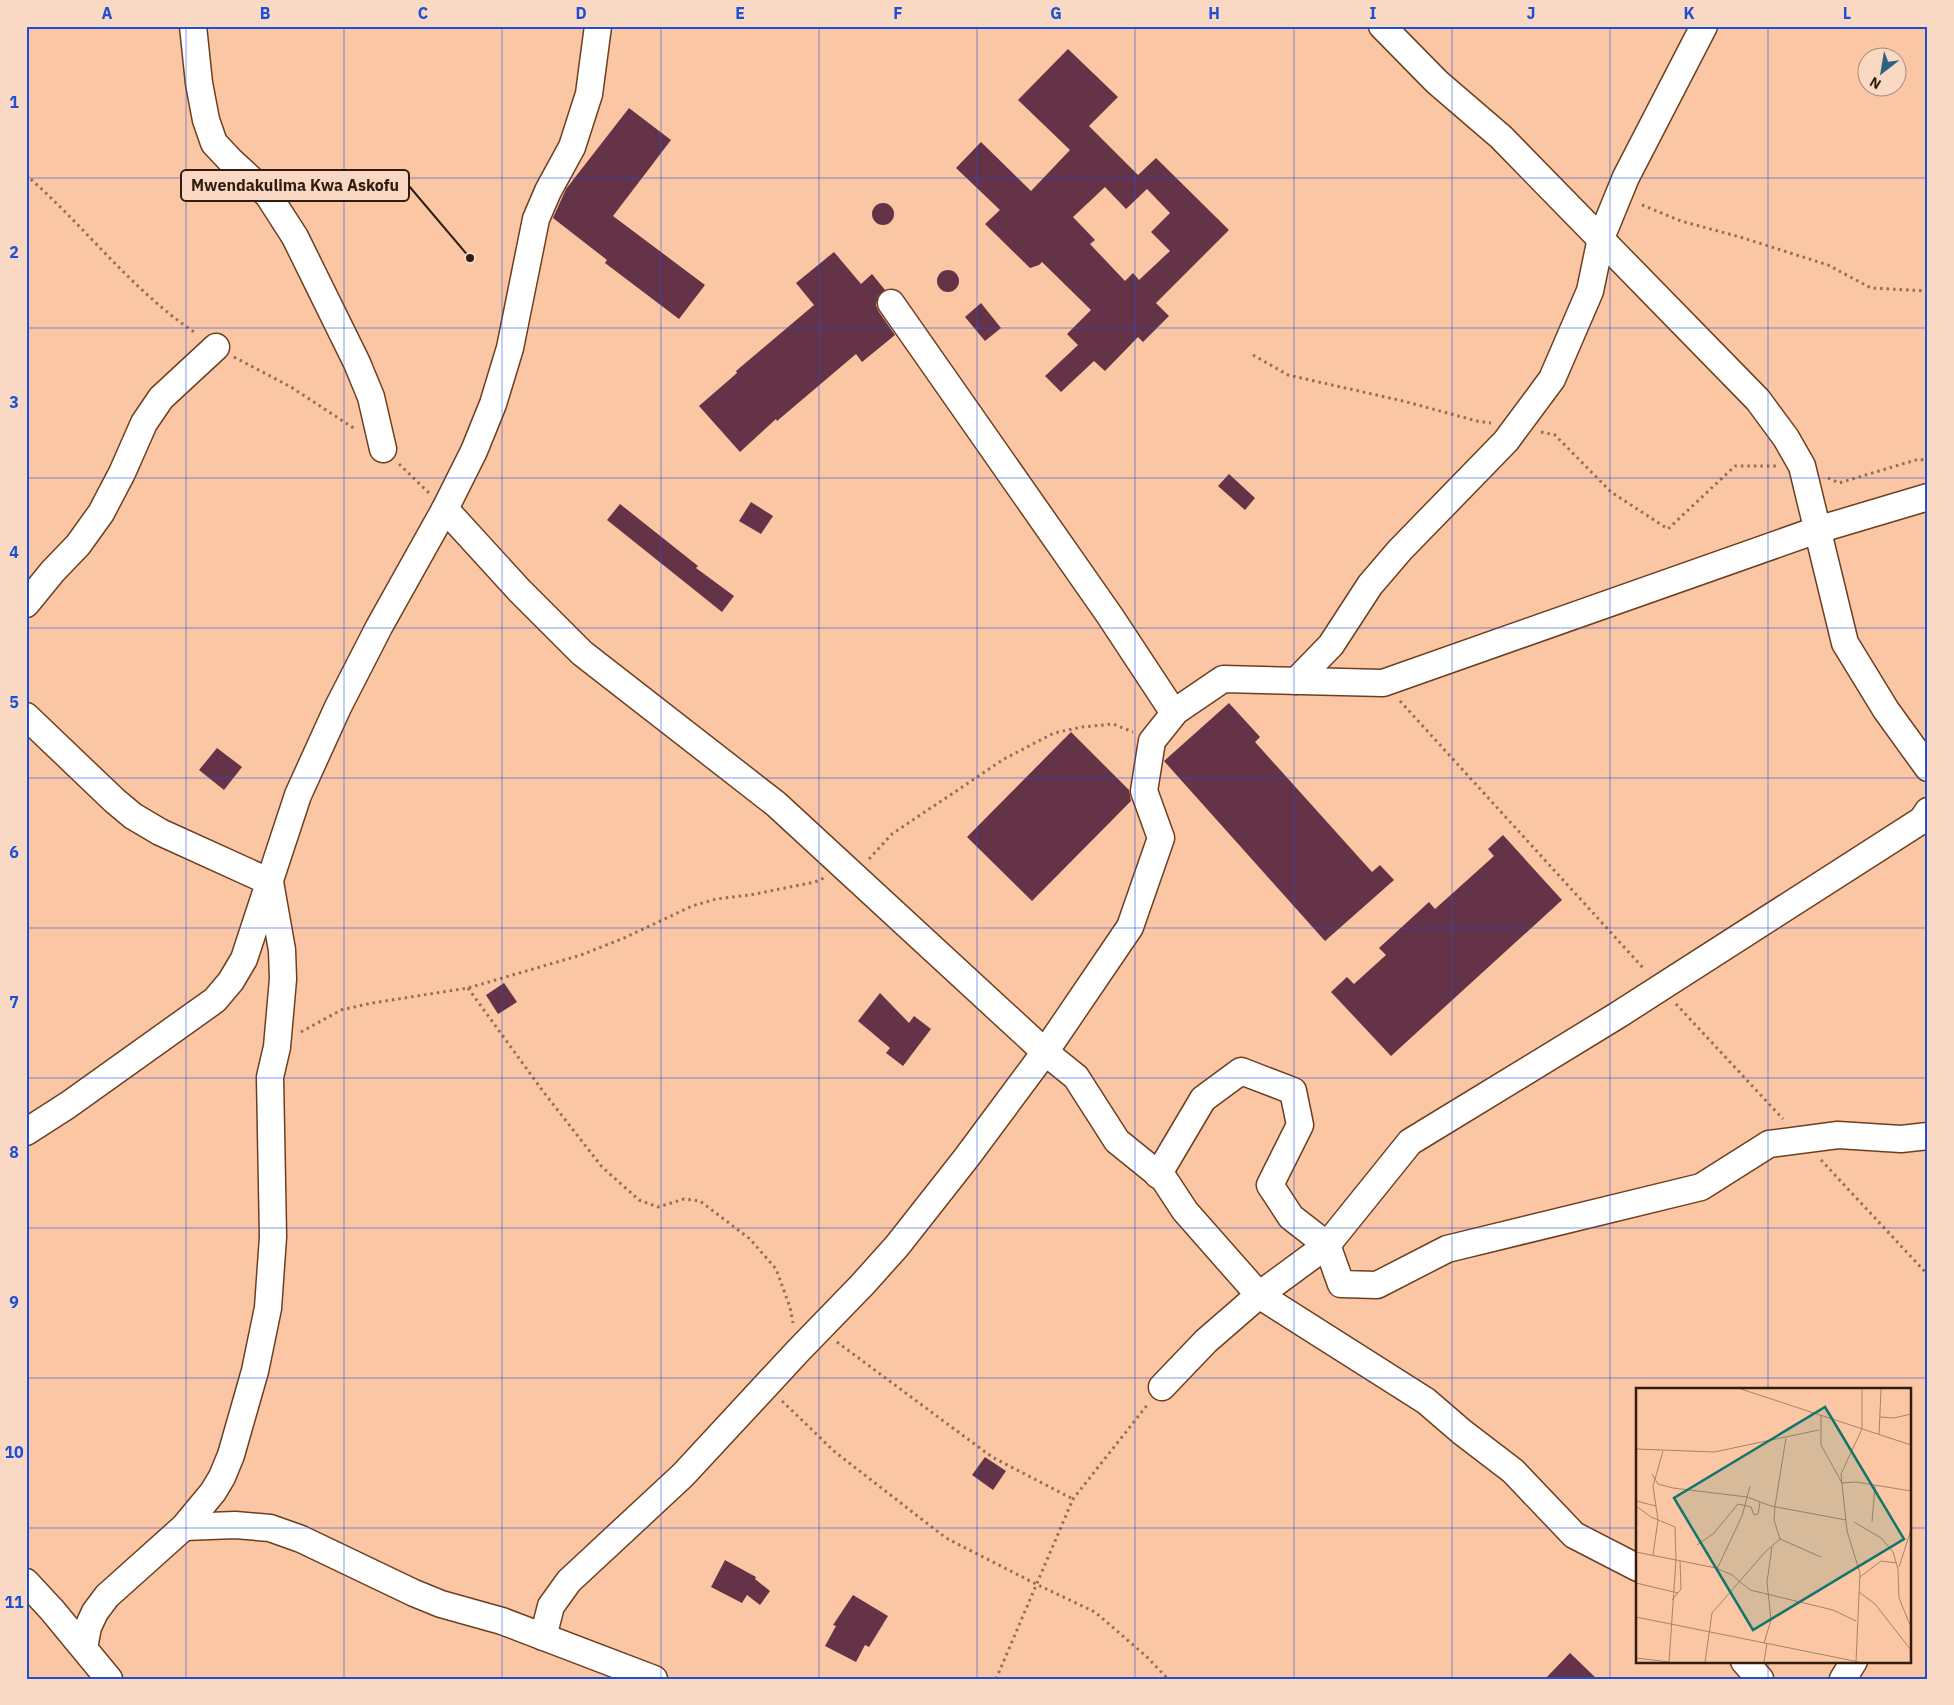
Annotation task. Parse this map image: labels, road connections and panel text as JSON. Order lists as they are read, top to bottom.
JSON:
{
  "places": ["Mwendakulima Kwa Askofu"],
  "north": "bottom left",
  "grid": {
    "columns": [
      "A",
      "B",
      "C",
      "D",
      "E",
      "F",
      "G",
      "H",
      "I",
      "J",
      "K",
      "L"
    ],
    "rows": [
      "1",
      "2",
      "3",
      "4",
      "5",
      "6",
      "7",
      "8",
      "9",
      "10",
      "11"
    ]
  }
}
